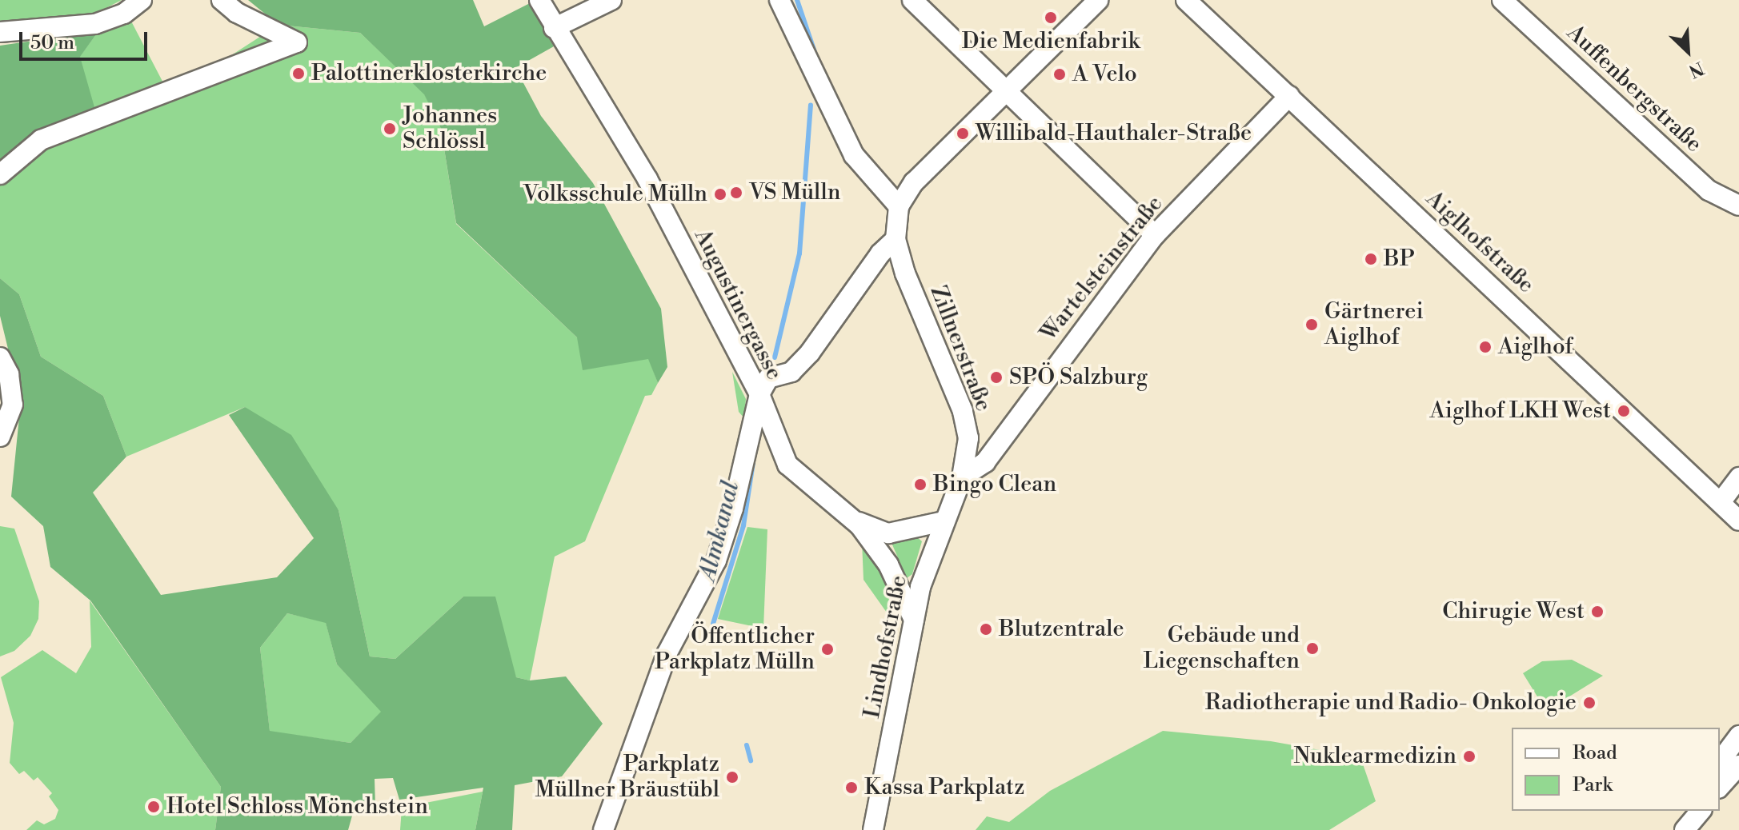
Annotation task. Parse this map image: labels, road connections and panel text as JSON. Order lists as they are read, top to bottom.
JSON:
{
  "streets": {
    "street": [
      "Auffenbergstraße",
      "Aiglhofstraße",
      "Wartelsteinstraße",
      "Augustinergasse",
      "Zillnerstraße",
      "Lindhofstraße"
    ]
  },
  "crossings": [
    ["Aiglhofstraße", "Wartelsteinstraße"],
    ["Wartelsteinstraße", "Zillnerstraße"],
    ["Wartelsteinstraße", "Lindhofstraße"],
    ["Zillnerstraße", "Lindhofstraße"]
  ],
  "water": ["Almkanal"],
  "places": [
    "Die Medienfabrik",
    "Palottinerklosterkirche",
    "A Velo",
    "Johannes Schlössl",
    "Willibald-Hauthaler-Straße",
    "VS Mülln",
    "Volksschule Mülln",
    "BP",
    "Gärtnerei Aiglhof",
    "Aiglhof",
    "SPÖ Salzburg",
    "Aiglhof LKH West",
    "Bingo Clean",
    "Chirugie West",
    "Blutzentrale",
    "Gebäude und Liegenschaften",
    "Öffentlicher Parkplatz Mülln",
    "Radiotherapie und Radio- Onkologie",
    "Nuklearmedizin",
    "Parkplatz Müllner Bräustübl",
    "Kassa Parkplatz",
    "Hotel Schloss Mönchstein"
  ],
  "legend": ["Road", "Park"],
  "scale_bar": "50 m",
  "north": "bottom right"
}
